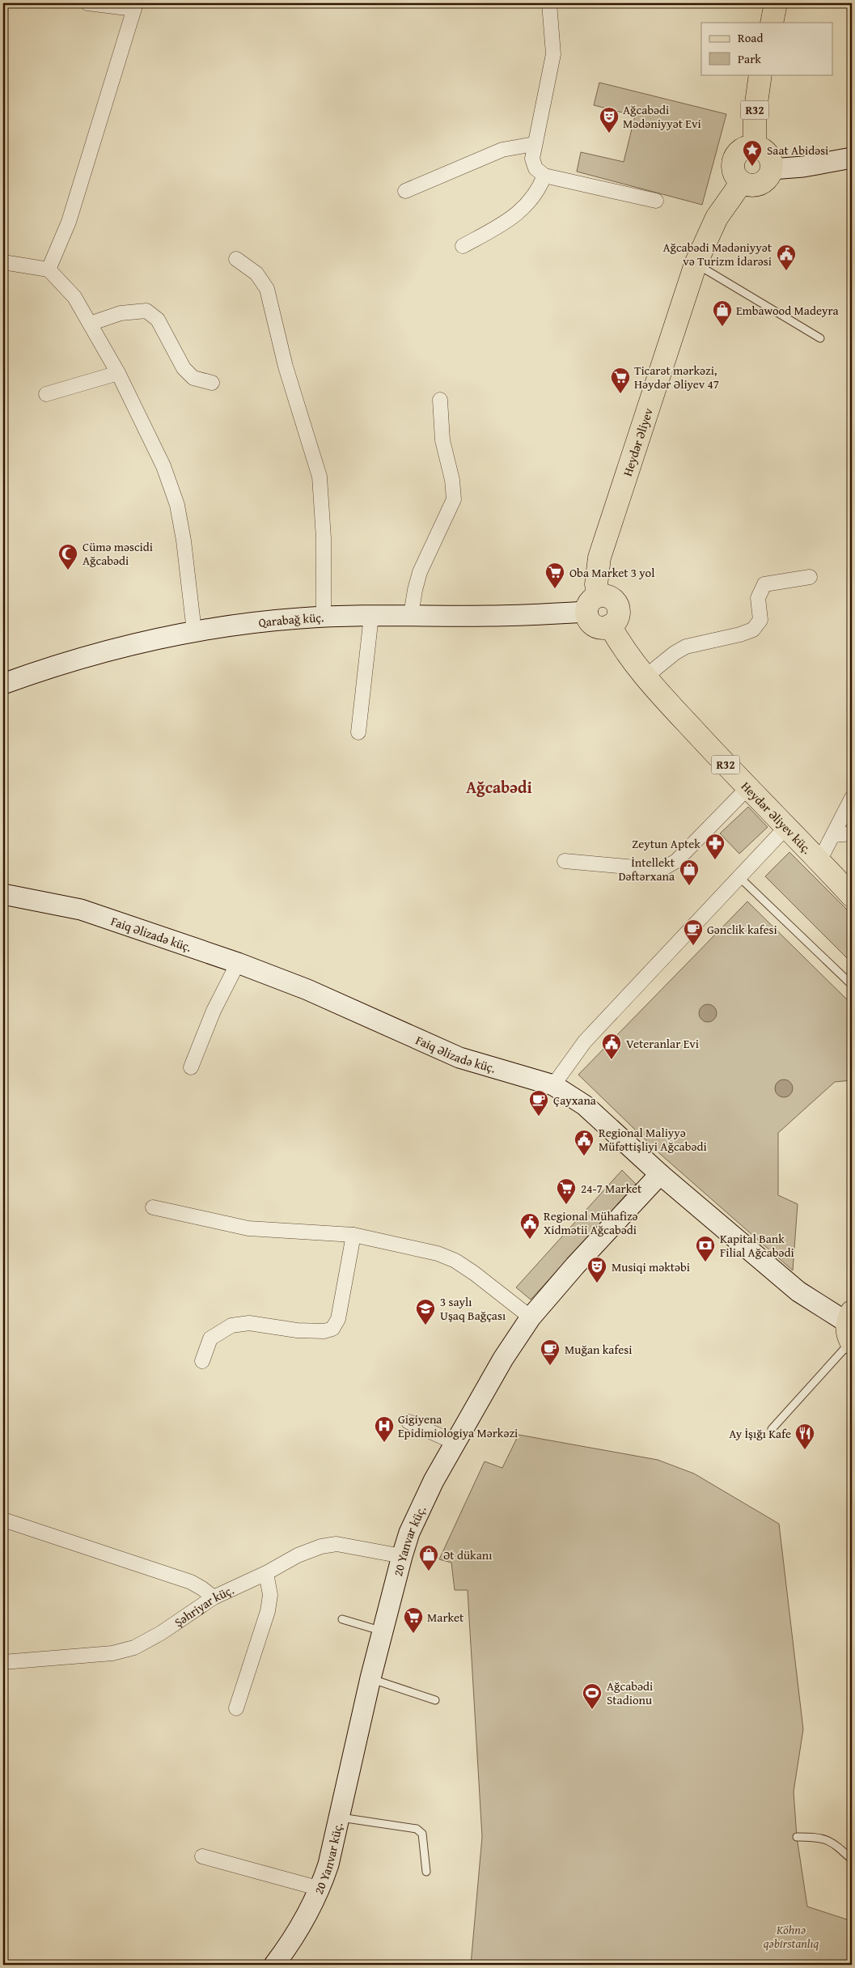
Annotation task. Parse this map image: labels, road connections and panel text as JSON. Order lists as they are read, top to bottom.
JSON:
{
  "streets": {
    "main road": ["R32", "Heydər Əliyev", "Heydər Əliyev küç."],
    "street": [
      "Qarabağ küç.",
      "Faiq Əlizadə küç.",
      "20 Yanvar küç.",
      "Şəhriyar küç."
    ]
  },
  "crossings": [
    ["R32", "Heydər Əliyev"],
    ["Heydər Əliyev", "Qarabağ küç."],
    ["Heydər Əliyev", "Heydər Əliyev küç."],
    ["Qarabağ küç.", "Heydər Əliyev küç."],
    ["Faiq Əlizadə küç.", "20 Yanvar küç."],
    ["20 Yanvar küç.", "Şəhriyar küç."]
  ],
  "districts": ["Ağcabədi"],
  "parks": ["Köhnə qəbirstanlıq"],
  "places": {
    "theatre": ["Ağcabədi Mədəniyyət Evi", "Musiqi məktəbi"],
    "place": ["Saat Abidəsi"],
    "public building": [
      "Ağcabədi Mədəniyyət və Turizm İdarəsi",
      "Veteranlar Evi",
      "Regional Maliyyə Müfəttişliyi Ağcabədi",
      "Regional Mühafizə Xidmətii Ağcabədi"
    ],
    "shop": ["Embawood Madeyra", "İntellekt Dəftərxana", "Әt dükanı"],
    "supermarket": [
      "Ticarət mərkəzi, Həydər Əliyev 47",
      "Oba Market 3 yol",
      "24-7 Market",
      "Market"
    ],
    "mosque": ["Cümə məscidi Ağcabədi"],
    "pharmacy": ["Zeytun Aptek"],
    "cafe": ["Gənclik kafesi", "Çayxana", "Muğan kafesi"],
    "bank": ["Kapital Bank Filial Ağcabədi"],
    "school or university": ["3 saylı Uşaq Bağçası"],
    "hospital": ["Gigiyena Epidimiologiya Mərkəzi"],
    "restaurant": ["Ay İşığı Kafe"],
    "sports": ["Ağcabədi Stadionu"]
  },
  "legend": ["Road", "Park"]
}
